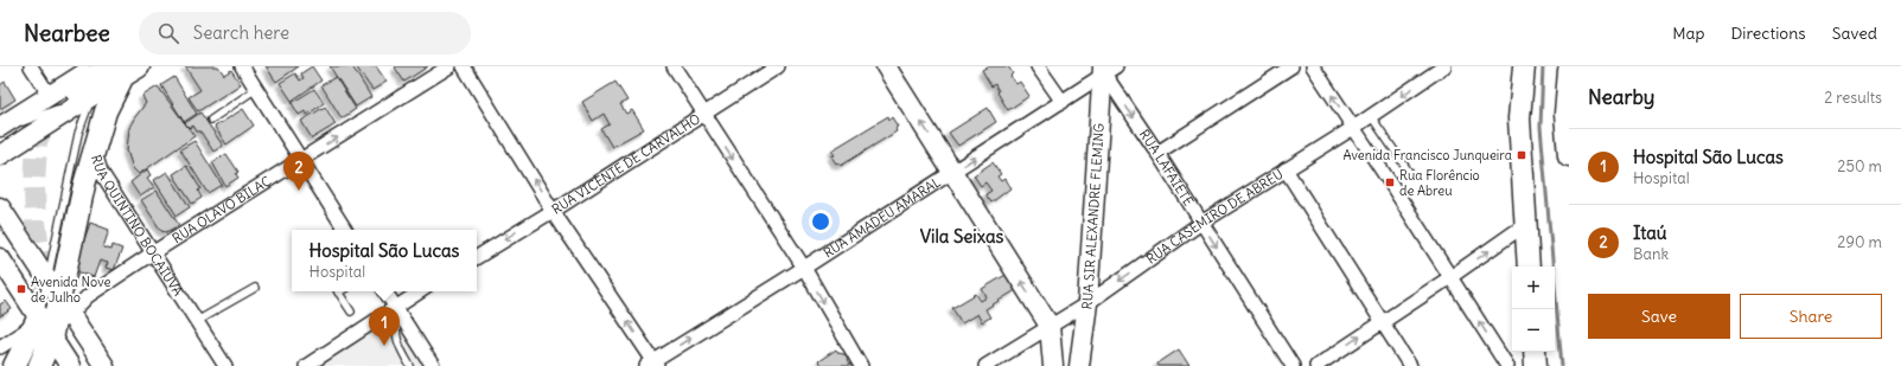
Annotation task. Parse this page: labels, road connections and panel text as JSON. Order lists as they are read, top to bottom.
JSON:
{
  "streets": {
    "main road": ["RUA SIR ALEXANDRE FLEMING", "RUA QUINTINO BOCAIÚVA"],
    "street": [
      "RUA VICENTE DE CARVALHO",
      "RUA LAFAIETE",
      "RUA OLAVO BILAC",
      "RUA CASEMIRO DE ABREU",
      "RUA AMADEU AMARAL"
    ]
  },
  "crossings": [
    ["RUA LAFAIETE", "RUA SIR ALEXANDRE FLEMING"],
    ["RUA LAFAIETE", "RUA CASEMIRO DE ABREU"],
    ["RUA LAFAIETE", "RUA AMADEU AMARAL"],
    ["RUA OLAVO BILAC", "RUA QUINTINO BOCAIÚVA"],
    ["RUA SIR ALEXANDRE FLEMING", "RUA CASEMIRO DE ABREU"],
    ["RUA SIR ALEXANDRE FLEMING", "RUA AMADEU AMARAL"]
  ],
  "one_way": ["RUA OLAVO BILAC", "RUA CASEMIRO DE ABREU", "RUA AMADEU AMARAL"],
  "districts": ["Vila Seixas"],
  "places": {
    "transit": ["Avenida Francisco Junqueira", "Rua Florêncio de Abreu", "Avenida Nove de Julho"]
  },
  "page": {
    "header": "Nearbee",
    "search": "Search here",
    "nav": ["Map", "Directions", "Saved"],
    "heading": ["Nearby", "2 results"],
    "list": [
      {
        "mark": "1",
        "name": "Hospital São Lucas",
        "note": "Hospital",
        "value": "250 m"
      },
      {
        "mark": "2",
        "name": "Itaú",
        "note": "Bank",
        "value": "290 m"
      }
    ],
    "pins": ["2", "1"],
    "popup": ["Hospital São Lucas", "Hospital"],
    "map_buttons": ["+", "−"],
    "buttons": ["Save", "Share"]
  }
}
